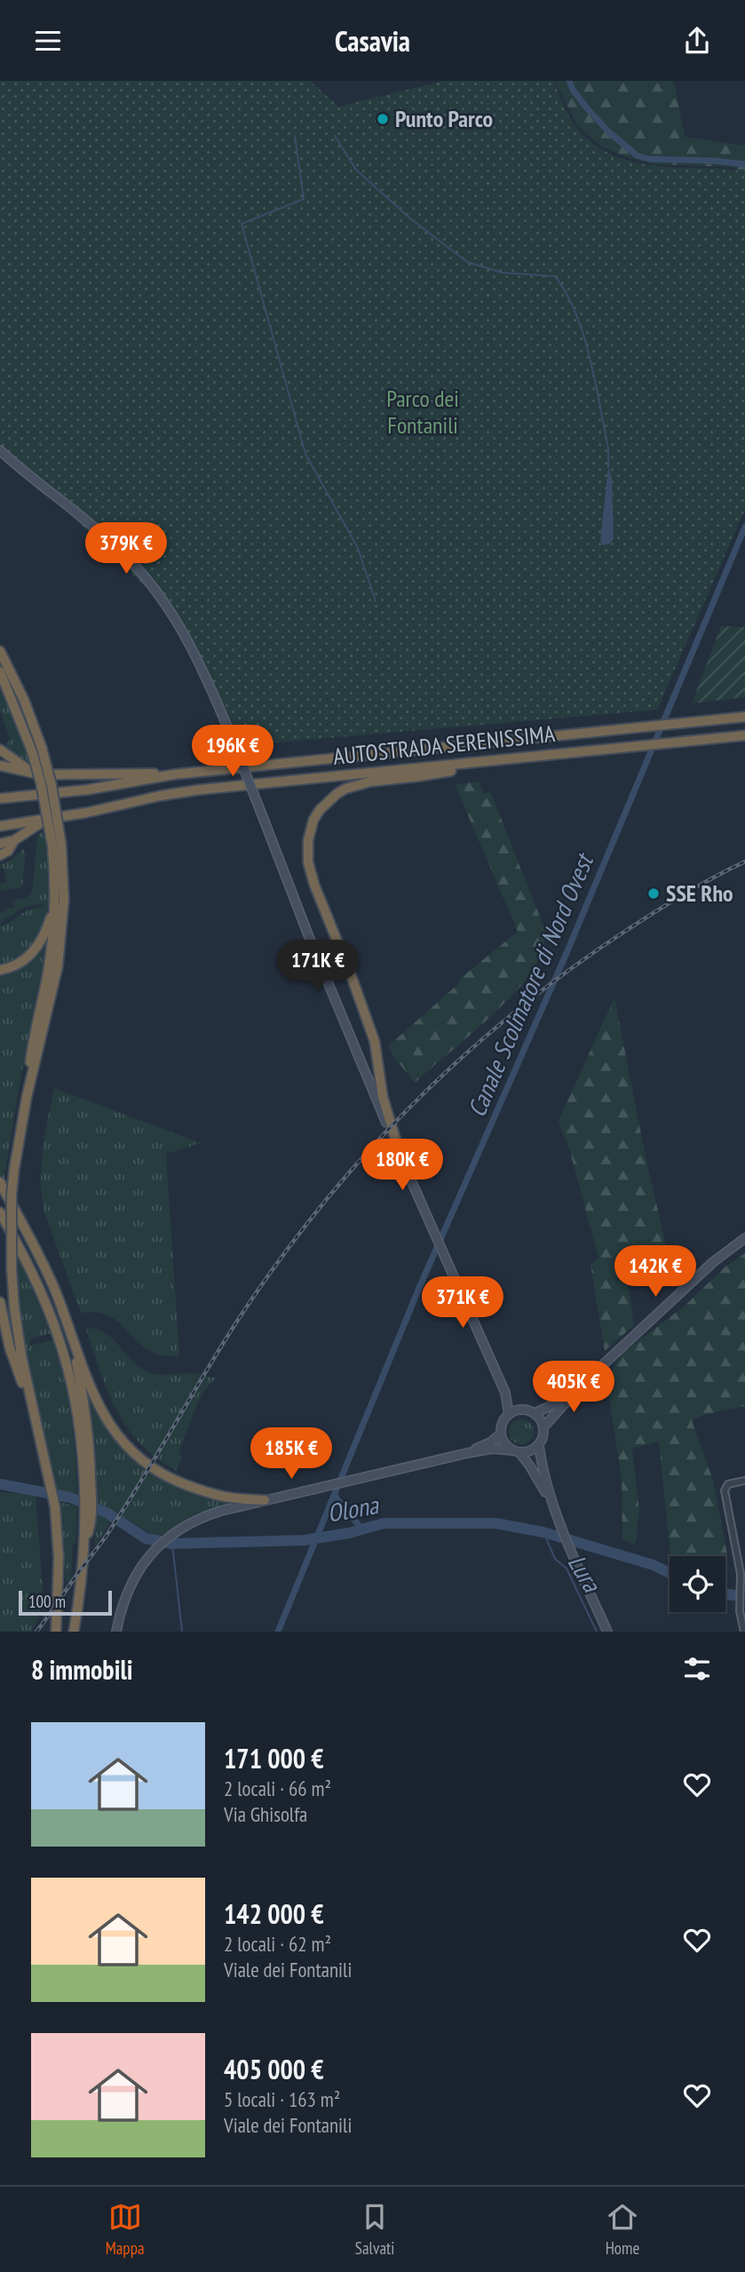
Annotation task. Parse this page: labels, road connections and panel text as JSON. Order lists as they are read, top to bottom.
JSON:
{
  "streets": {
    "highway": ["AUTOSTRADA SERENISSIMA"]
  },
  "water": ["Canale Scolmatore di Nord Ovest", "Olona", "Lura"],
  "parks": ["Parco dei Fontanili"],
  "places": ["Punto Parco", "SSE Rho"],
  "scale_bar": "100 m",
  "page": {
    "header": "Casavia",
    "price": [
      "379K €",
      "196K €",
      "171K €",
      "180K €",
      "142K €",
      "371K €",
      "405K €",
      "185K €"
    ],
    "scale": "100 m",
    "heading": "8 immobili",
    "list": [
      {
        "name": "171 000 €",
        "note": "2 locali · 66 m² · Via Ghisolfa"
      },
      {
        "name": "142 000 €",
        "note": "2 locali · 62 m² · Viale dei Fontanili"
      },
      {
        "name": "405 000 €",
        "note": "5 locali · 163 m² · Viale dei Fontanili"
      }
    ],
    "tabs": ["Mappa", "Salvati", "Home"]
  }
}
